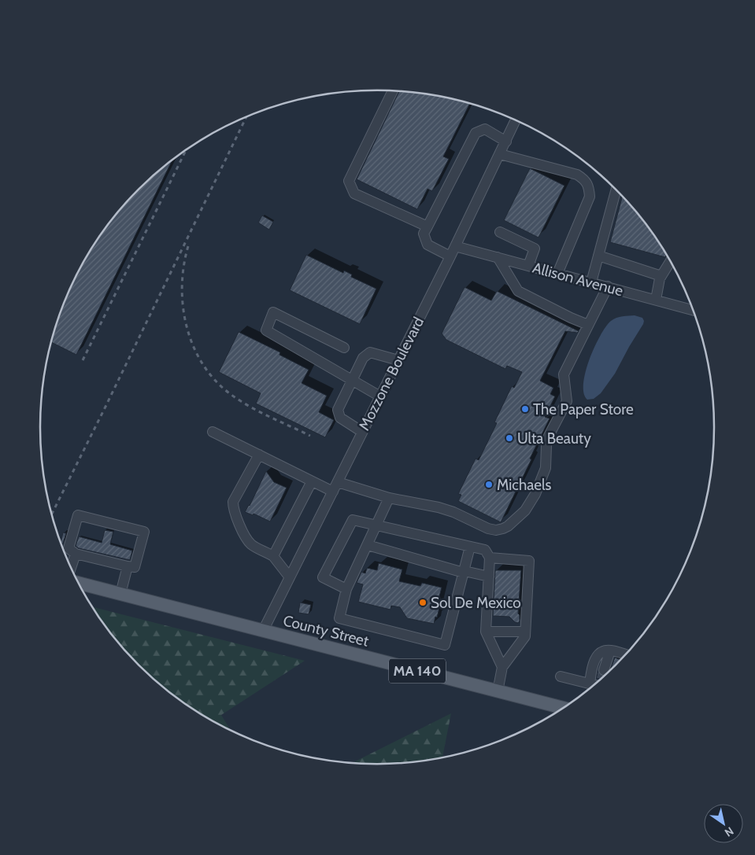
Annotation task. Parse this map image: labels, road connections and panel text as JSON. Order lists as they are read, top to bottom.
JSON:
{
  "streets": {
    "main road": ["County Street", "MA 140"],
    "street": ["Allison Avenue", "Mozzone Boulevard"]
  },
  "crossings": [
    ["Allison Avenue", "Mozzone Boulevard"],
    ["Mozzone Boulevard", "County Street"]
  ],
  "places": [
    "The Paper Store",
    "Ulta Beauty",
    "Michaels",
    "Sol De Mexico"
  ],
  "north": "bottom right"
}
